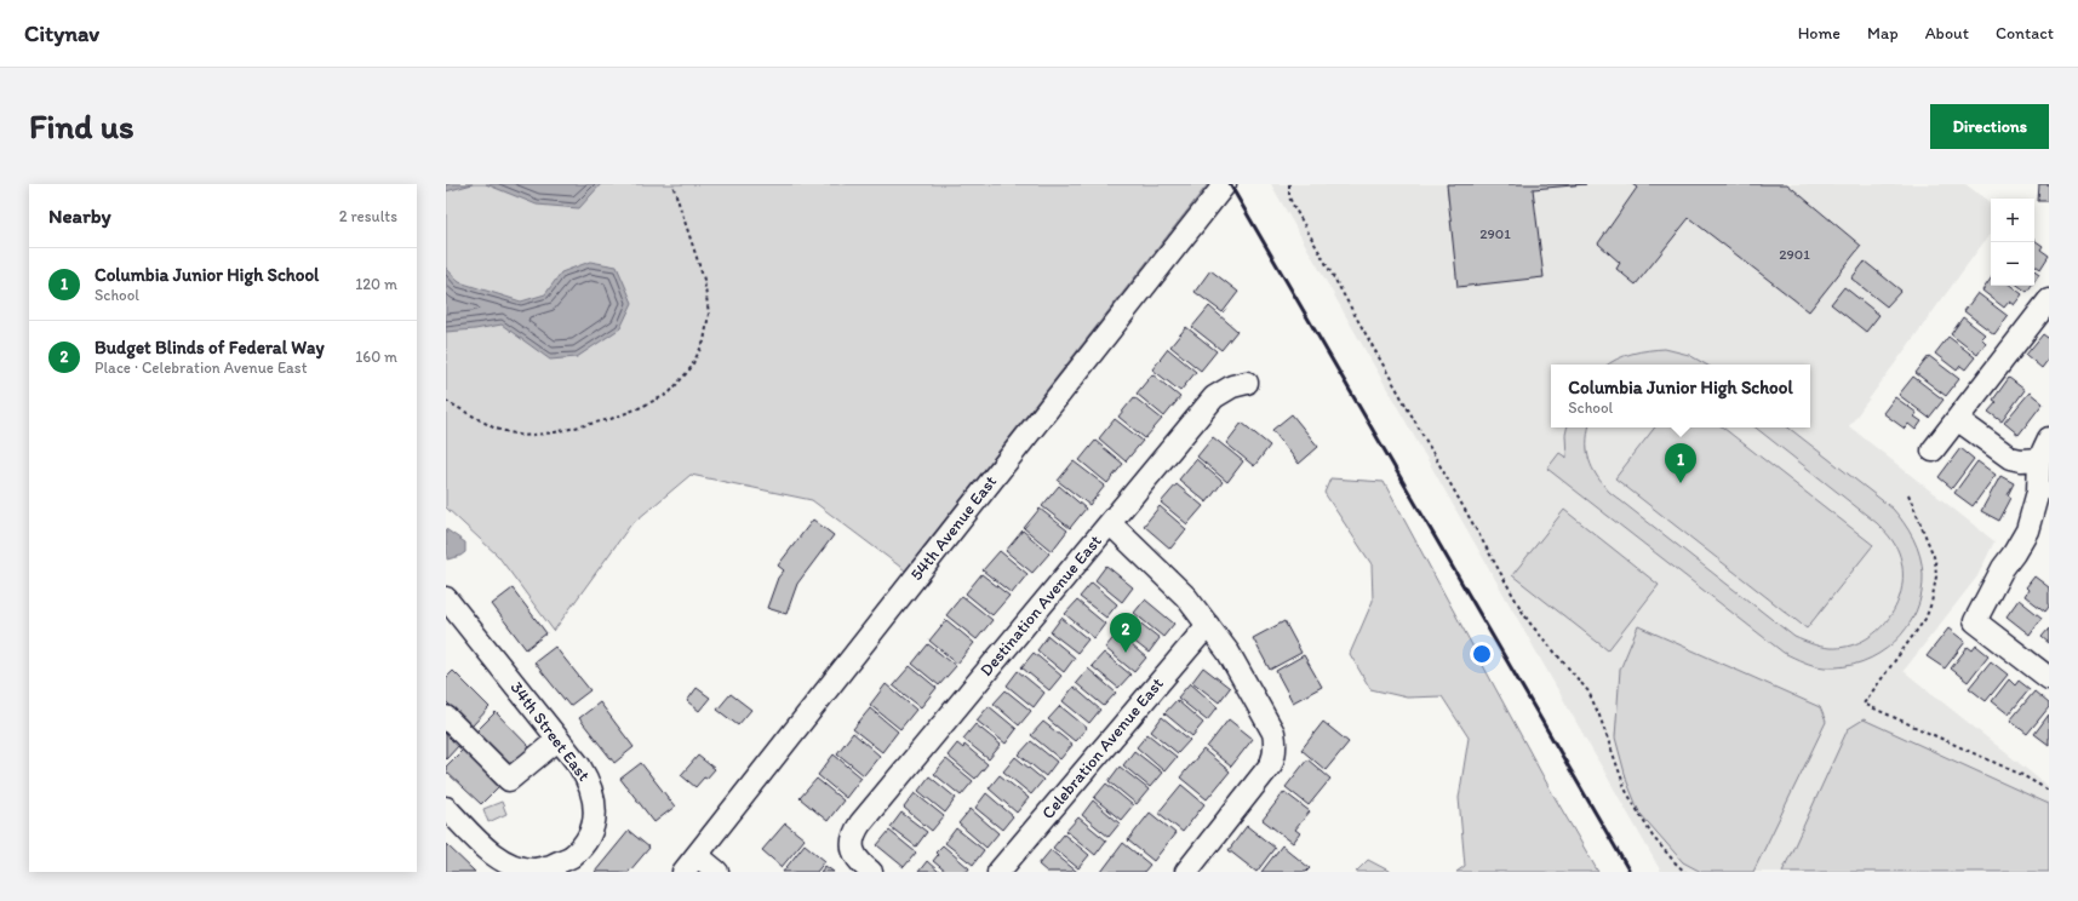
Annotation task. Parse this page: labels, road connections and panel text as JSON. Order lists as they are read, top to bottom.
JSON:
{
  "streets": {
    "street": [
      "54th Avenue East",
      "Destination Avenue East",
      "34th Street East",
      "Celebration Avenue East"
    ]
  },
  "house_numbers": ["2901", "2901"],
  "page": {
    "header": "Citynav",
    "nav": [
      "Home",
      "Map",
      "About",
      "Contact"
    ],
    "buttons": "Directions",
    "title": "Find us",
    "heading": ["Nearby", "2 results"],
    "map_buttons": ["+", "−"],
    "list": [
      {
        "mark": "1",
        "name": "Columbia Junior High School",
        "note": "School",
        "value": "120 m"
      },
      {
        "mark": "2",
        "name": "Budget Blinds of Federal Way",
        "note": "Place · Celebration Avenue East",
        "value": "160 m"
      }
    ],
    "popup": ["Columbia Junior High School", "School"],
    "pins": ["1", "2"]
  }
}
